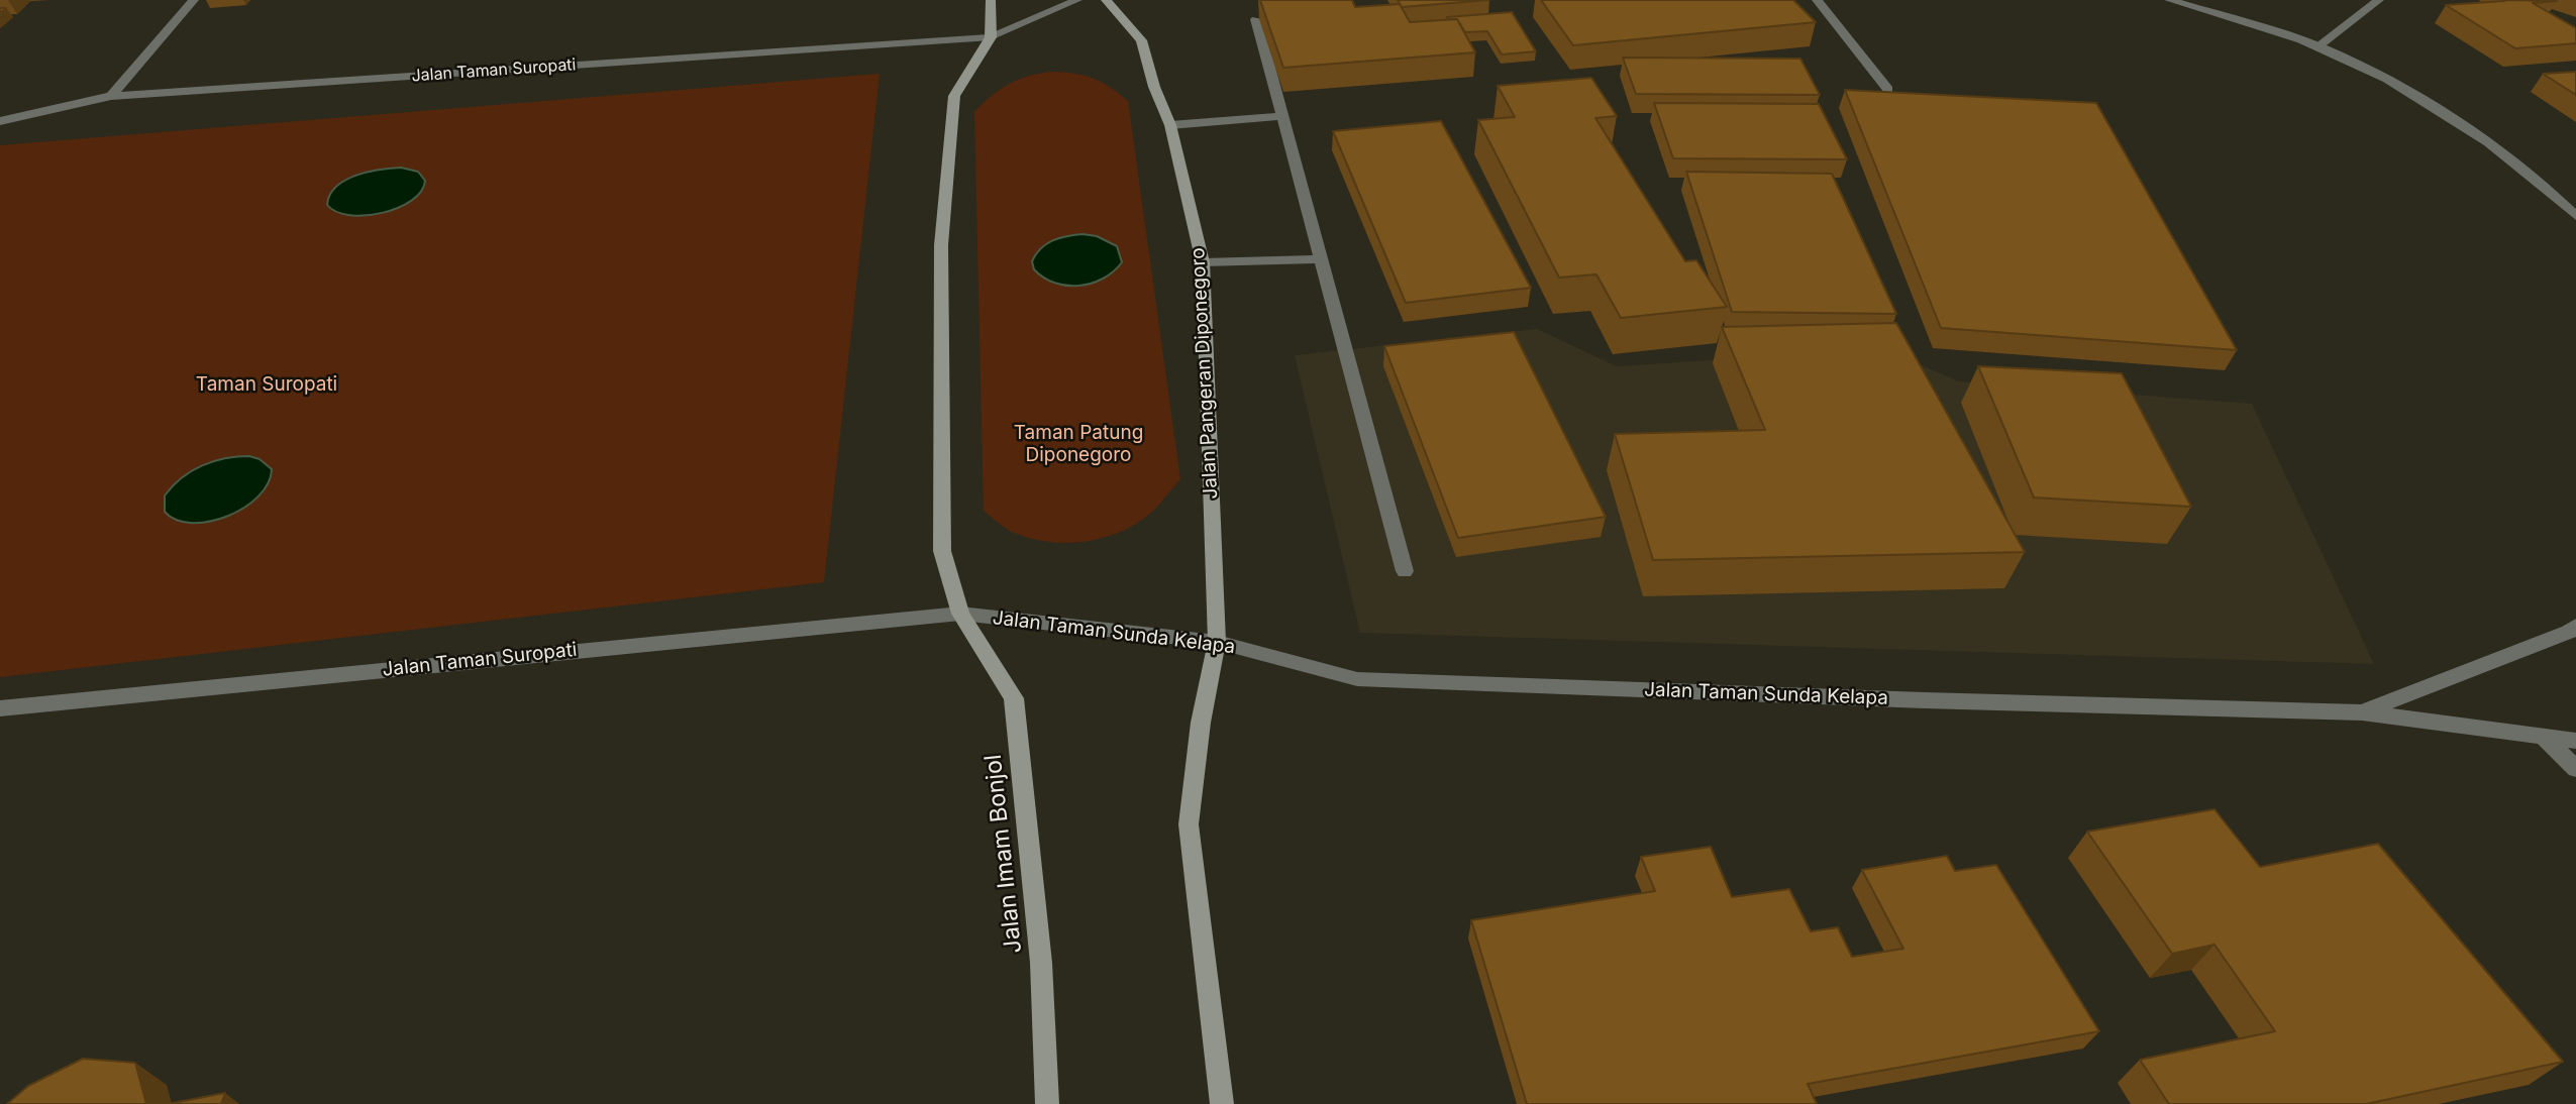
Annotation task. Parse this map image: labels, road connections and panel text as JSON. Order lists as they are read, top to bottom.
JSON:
{
  "streets": {
    "main road": ["Jalan Pangeran Diponegoro", "Jalan Imam Bonjol"],
    "street": ["Jalan Taman Suropati", "Jalan Taman Sunda Kelapa"]
  },
  "crossings": [
    ["Jalan Taman Suropati", "Jalan Taman Sunda Kelapa"],
    ["Jalan Taman Suropati", "Jalan Imam Bonjol"],
    ["Jalan Pangeran Diponegoro", "Jalan Taman Sunda Kelapa"],
    ["Jalan Taman Sunda Kelapa", "Jalan Imam Bonjol"]
  ],
  "parks": ["Taman Suropati", "Taman Patung Diponegoro"]
}
